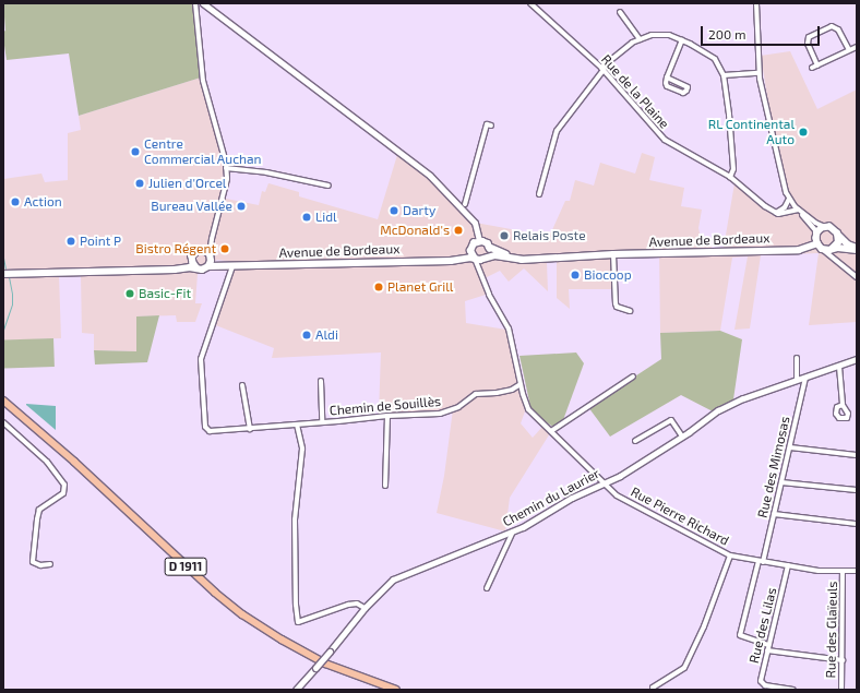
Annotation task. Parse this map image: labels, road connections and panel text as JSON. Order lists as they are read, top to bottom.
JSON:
{
  "streets": {
    "main road": ["Avenue de Bordeaux", "D 1911"],
    "street": [
      "Rue de la Plaine",
      "Chemin de Souillès",
      "Rue des Mimosas",
      "Chemin du Laurier",
      "Rue Pierre Richard",
      "Rue des Lilas",
      "Rue des Glaïeuls"
    ]
  },
  "crossings": [
    ["Avenue de Bordeaux", "Chemin de Souillès"],
    ["Avenue de Bordeaux", "Rue Pierre Richard"],
    ["Chemin de Souillès", "Rue Pierre Richard"],
    ["Rue des Mimosas", "Chemin du Laurier"],
    ["Rue des Mimosas", "Rue Pierre Richard"],
    ["Rue des Mimosas", "Rue des Lilas"],
    ["Chemin du Laurier", "Rue Pierre Richard"],
    ["Rue Pierre Richard", "Rue des Lilas"],
    ["Rue Pierre Richard", "Rue des Glaïeuls"]
  ],
  "places": [
    "RL Continental Auto",
    "Centre Commercial Auchan",
    "Julien d'Orcel",
    "Action",
    "Bureau Vallée",
    "Darty",
    "Lidl",
    "McDonald's",
    "Relais Poste",
    "Point P",
    "Bistro Régent",
    "Biocoop",
    "Planet Grill",
    "Basic-Fit",
    "Aldi"
  ],
  "scale_bar": "200 m"
}
